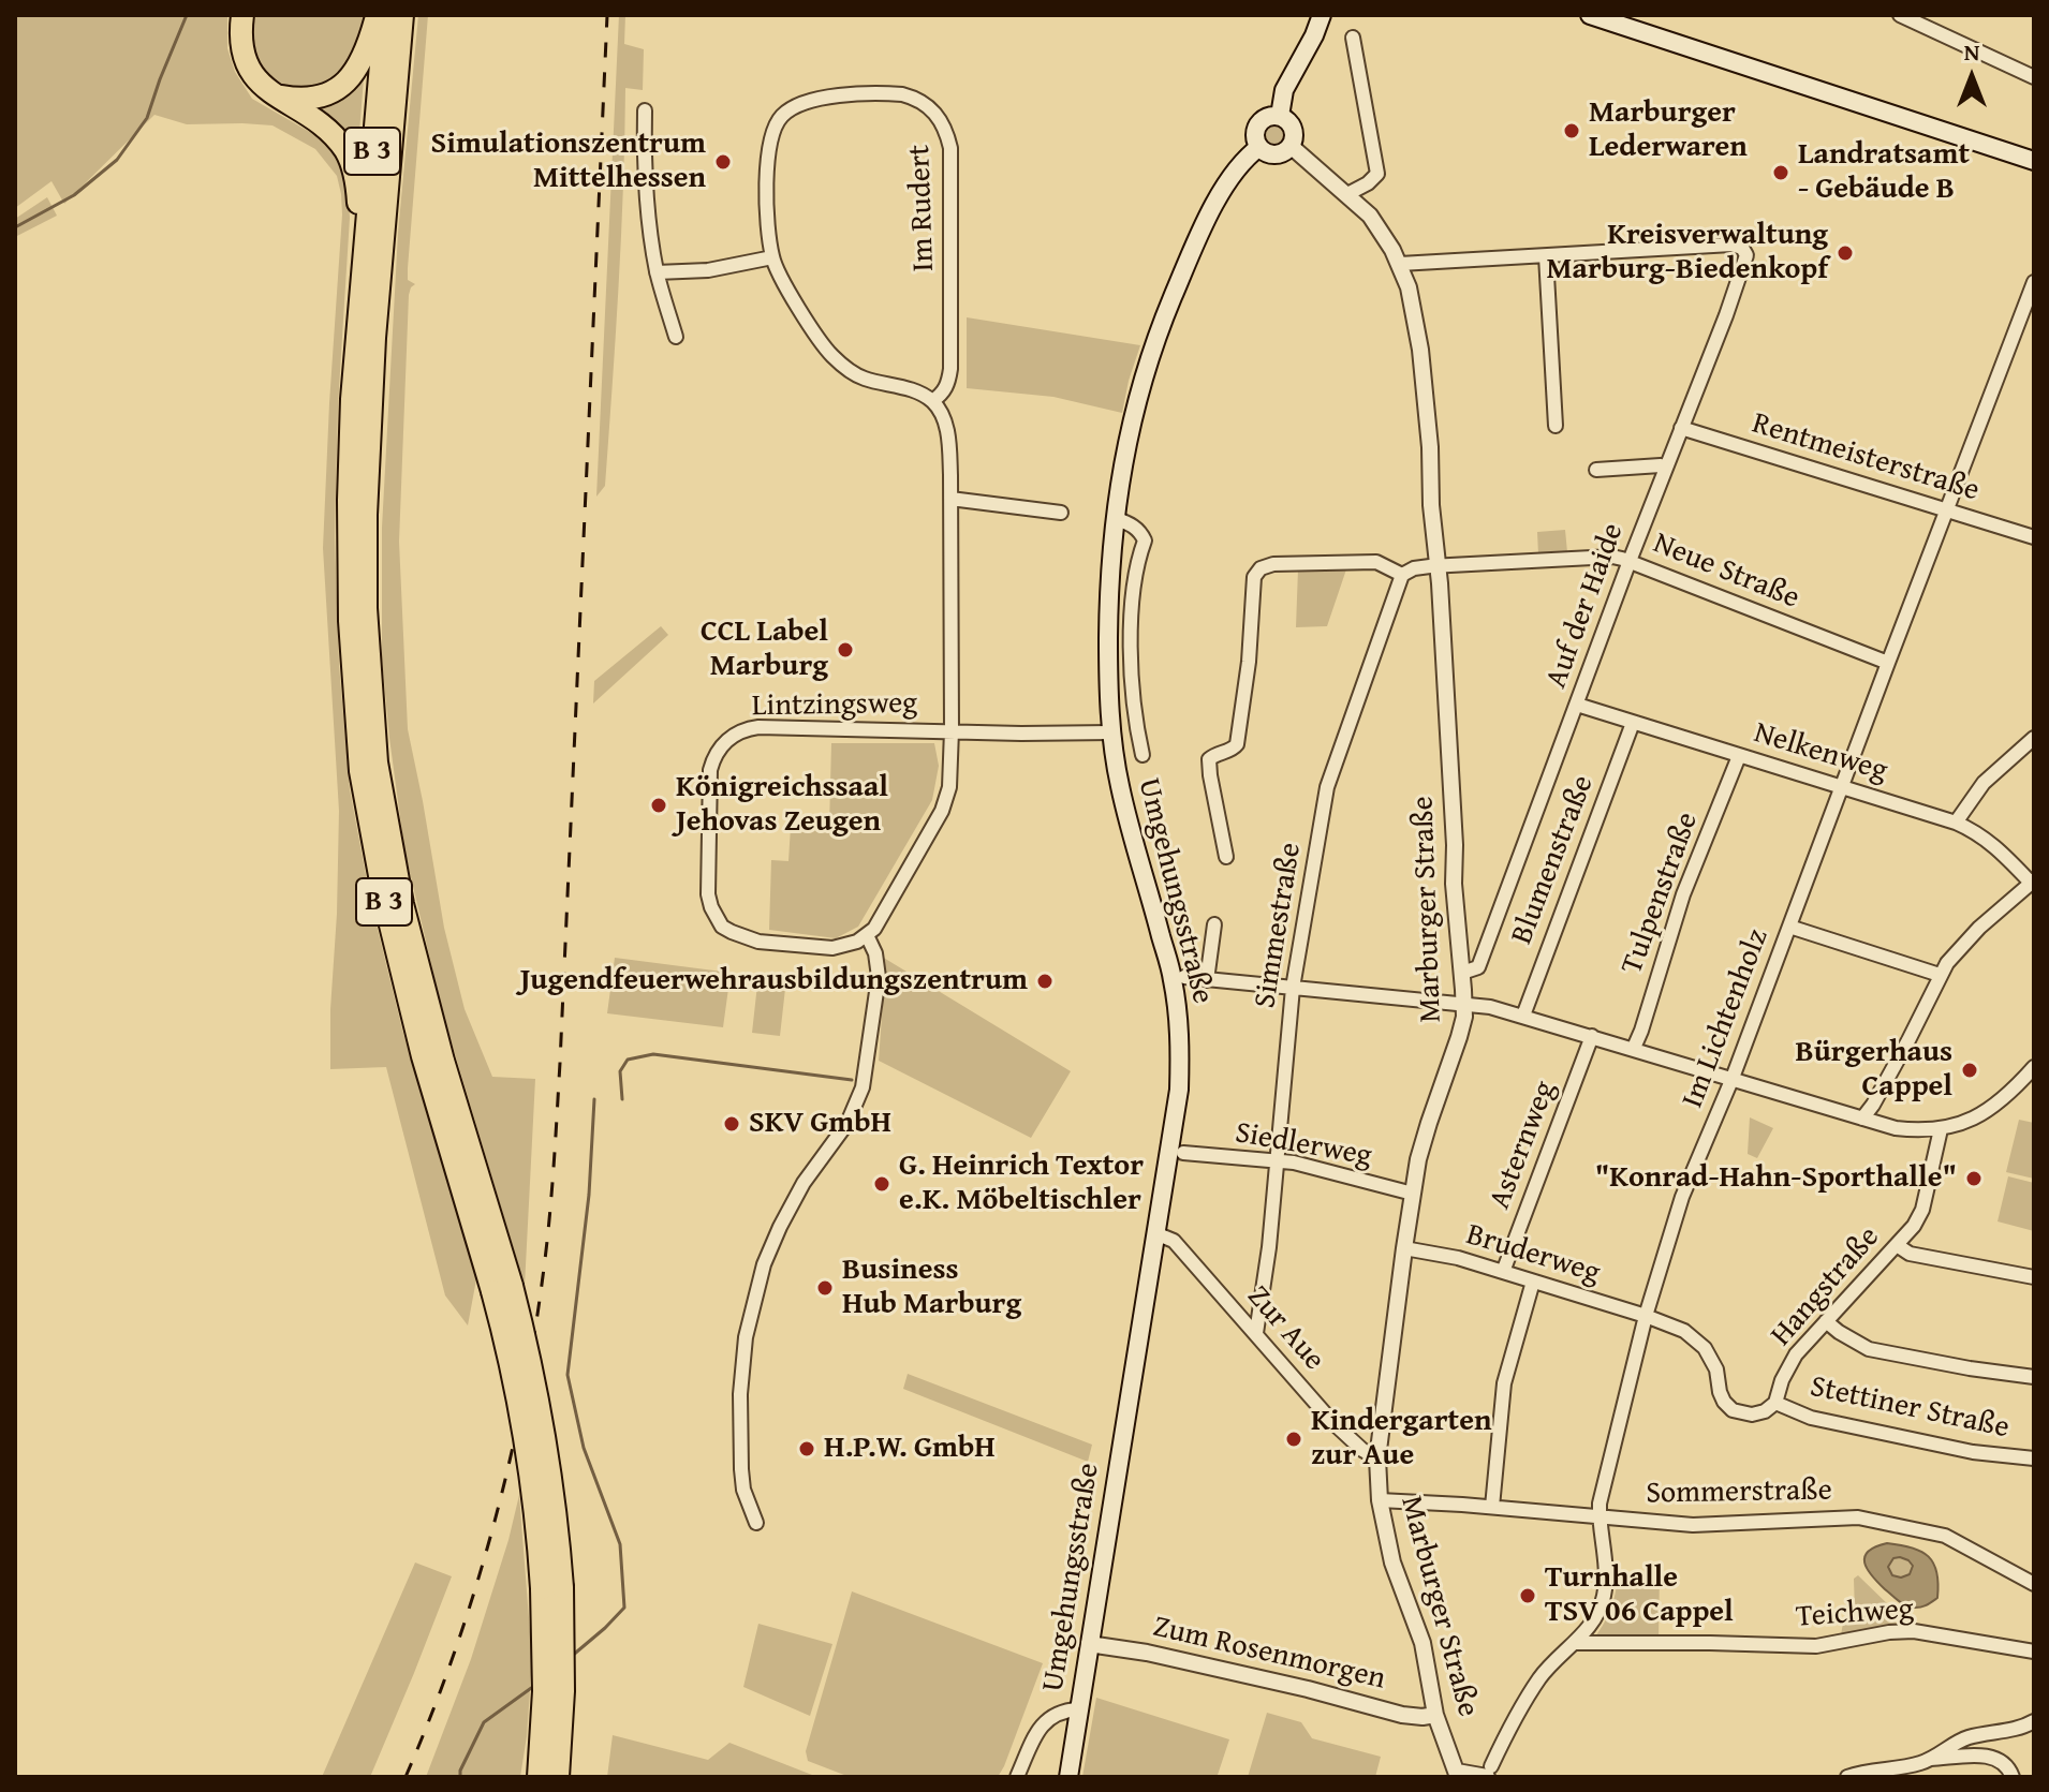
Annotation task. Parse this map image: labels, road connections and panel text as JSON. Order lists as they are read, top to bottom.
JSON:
{
  "streets": {
    "highway": ["B 3"],
    "main road": ["Umgehungsstraße"],
    "street": [
      "Im Rudert",
      "Rentmeisterstraße",
      "Neue Straße",
      "Auf der Haide",
      "Lintzingsweg",
      "Nelkenweg",
      "Blumenstraße",
      "Tulpenstraße",
      "Marburger Straße",
      "Simmestraße",
      "Im Lichtenholz",
      "Siedlerweg",
      "Asternweg",
      "Bruderweg",
      "Hangstraße",
      "Zur Aue",
      "Stettiner Straße",
      "Sommerstraße",
      "Teichweg",
      "Zum Rosenmorgen"
    ]
  },
  "crossings": [
    ["Rentmeisterstraße", "Auf der Haide"],
    ["Rentmeisterstraße", "Im Lichtenholz"],
    ["Neue Straße", "Auf der Haide"],
    ["Neue Straße", "Marburger Straße"],
    ["Neue Straße", "Im Lichtenholz"],
    ["Auf der Haide", "Nelkenweg"],
    ["Auf der Haide", "Marburger Straße"],
    ["Lintzingsweg", "Umgehungsstraße"],
    ["Nelkenweg", "Blumenstraße"],
    ["Nelkenweg", "Tulpenstraße"],
    ["Nelkenweg", "Im Lichtenholz"],
    ["Umgehungsstraße", "Marburger Straße"],
    ["Umgehungsstraße", "Zur Aue"],
    ["Umgehungsstraße", "Zum Rosenmorgen"],
    ["Marburger Straße", "Siedlerweg"],
    ["Marburger Straße", "Bruderweg"],
    ["Marburger Straße", "Zur Aue"],
    ["Marburger Straße", "Sommerstraße"],
    ["Marburger Straße", "Zum Rosenmorgen"],
    ["Simmestraße", "Siedlerweg"],
    ["Simmestraße", "Zur Aue"],
    ["Im Lichtenholz", "Bruderweg"],
    ["Im Lichtenholz", "Sommerstraße"],
    ["Im Lichtenholz", "Teichweg"],
    ["Asternweg", "Bruderweg"],
    ["Hangstraße", "Stettiner Straße"]
  ],
  "places": [
    "Marburger Lederwaren",
    "Simulationszentrum Mittelhessen",
    "Landratsamt - Gebäude B",
    "Kreisverwaltung Marburg-Biedenkopf",
    "CCL Label Marburg",
    "Königreichssaal Jehovas Zeugen",
    "Jugendfeuerwehrausbildungszentrum",
    "Bürgerhaus Cappel",
    "SKV GmbH",
    "\"Konrad-Hahn-Sporthalle\"",
    "G. Heinrich Textor e.K. Möbeltischler",
    "Business Hub Marburg",
    "Kindergarten zur Aue",
    "H.P.W. GmbH",
    "Turnhalle TSV 06 Cappel"
  ],
  "north": "top"
}
